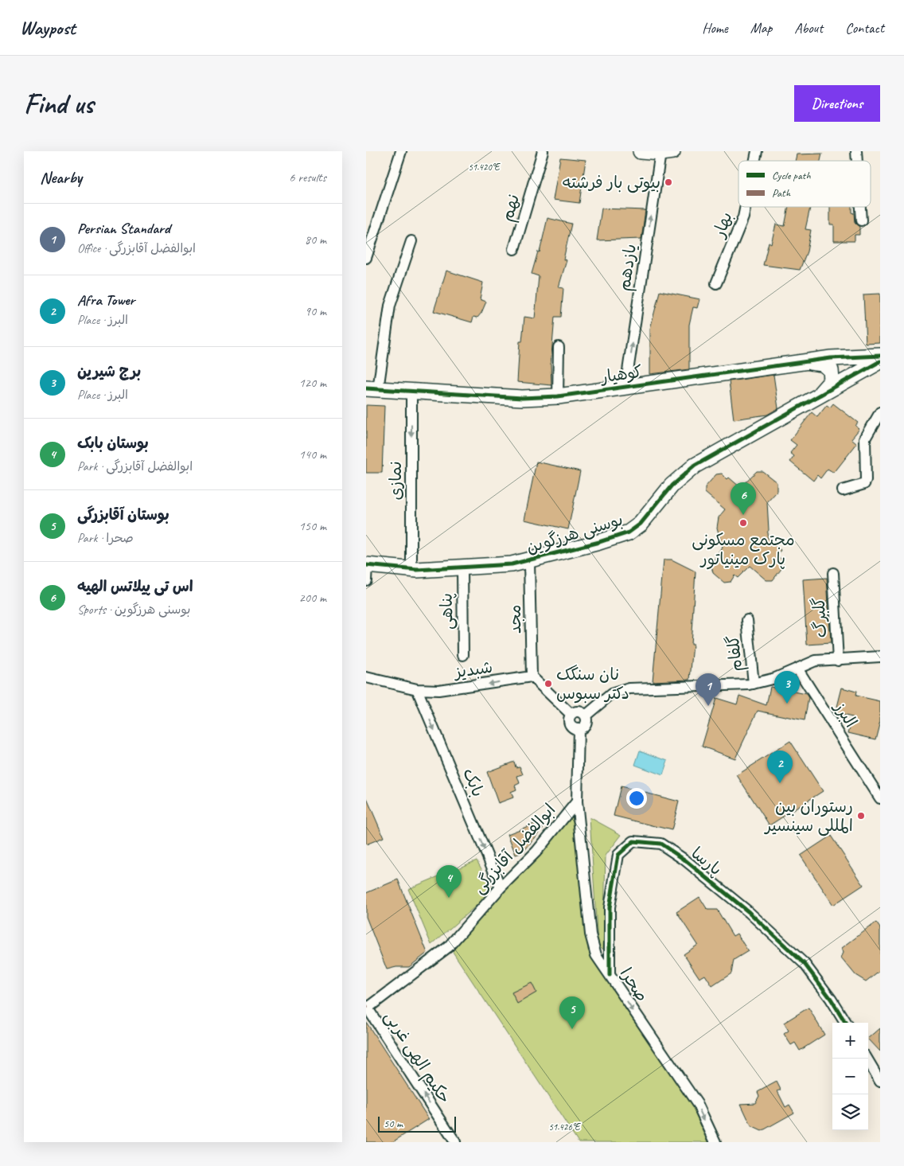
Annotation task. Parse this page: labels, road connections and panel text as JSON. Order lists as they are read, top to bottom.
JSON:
{
  "streets": {
    "street": [
      "نهم",
      "بهار",
      "یازدهم",
      "کوهیار",
      "نمازی",
      "بوسنی هرزگوین",
      "پناهی",
      "گلبرگ",
      "مجد",
      "گلفام",
      "شبدیز",
      "البرز",
      "بابک",
      "ابوالفضل آقابزرگی",
      "پارسا",
      "صحرا",
      "حکیم الهی غربی"
    ]
  },
  "crossings": [
    ["یازدهم", "کوهیار"],
    ["کوهیار", "نمازی"],
    ["نمازی", "بوسنی هرزگوین"],
    ["بوسنی هرزگوین", "پناهی"],
    ["بوسنی هرزگوین", "مجد"],
    ["مجد", "شبدیز"],
    ["شبدیز", "بابک"],
    ["بابک", "ابوالفضل آقابزرگی"],
    ["ابوالفضل آقابزرگی", "صحرا"],
    ["ابوالفضل آقابزرگی", "حکیم الهی غربی"],
    ["پارسا", "صحرا"]
  ],
  "one_way": [
    "یازدهم",
    "نمازی",
    "شبدیز",
    "بابک",
    "صحرا",
    "حکیم الهی غربی"
  ],
  "places": [
    "بیوتی بار فرشته",
    "مجتمع مسکونی پارک مینیاتور",
    "نان سنگک دکتر سبوس",
    "رستوران بین المللی سینسیر"
  ],
  "legend": ["Cycle path", "Path"],
  "scale_bar": "50 m",
  "page": {
    "header": "Waypost",
    "nav": [
      "Home",
      "Map",
      "About",
      "Contact"
    ],
    "buttons": "Directions",
    "title": "Find us",
    "heading": ["Nearby", "6 results"],
    "list": [
      {
        "mark": "1",
        "name": "Persian Standard",
        "note": "Office · ابوالفضل آقابزرگی",
        "value": "80 m"
      },
      {
        "mark": "2",
        "name": "Afra Tower",
        "note": "Place · البرز",
        "value": "90 m"
      },
      {
        "mark": "3",
        "name": "برج شیرین",
        "note": "Place · البرز",
        "value": "120 m"
      },
      {
        "mark": "4",
        "name": "بوستان بابک",
        "note": "Park · ابوالفضل آقابزرگی",
        "value": "140 m"
      },
      {
        "mark": "5",
        "name": "بوستان آقابزرگی",
        "note": "Park · صحرا",
        "value": "150 m"
      },
      {
        "mark": "6",
        "name": "اس تی پیلاتس الهیه",
        "note": "Sports · بوسنی هرزگوین",
        "value": "200 m"
      }
    ],
    "pins": [
      "6",
      "3",
      "1",
      "2",
      "4",
      "5"
    ],
    "map_buttons": ["+", "−"],
    "scale": "50 m"
  },
  "coordinates": ["51.420°E", "51.426°E"]
}
